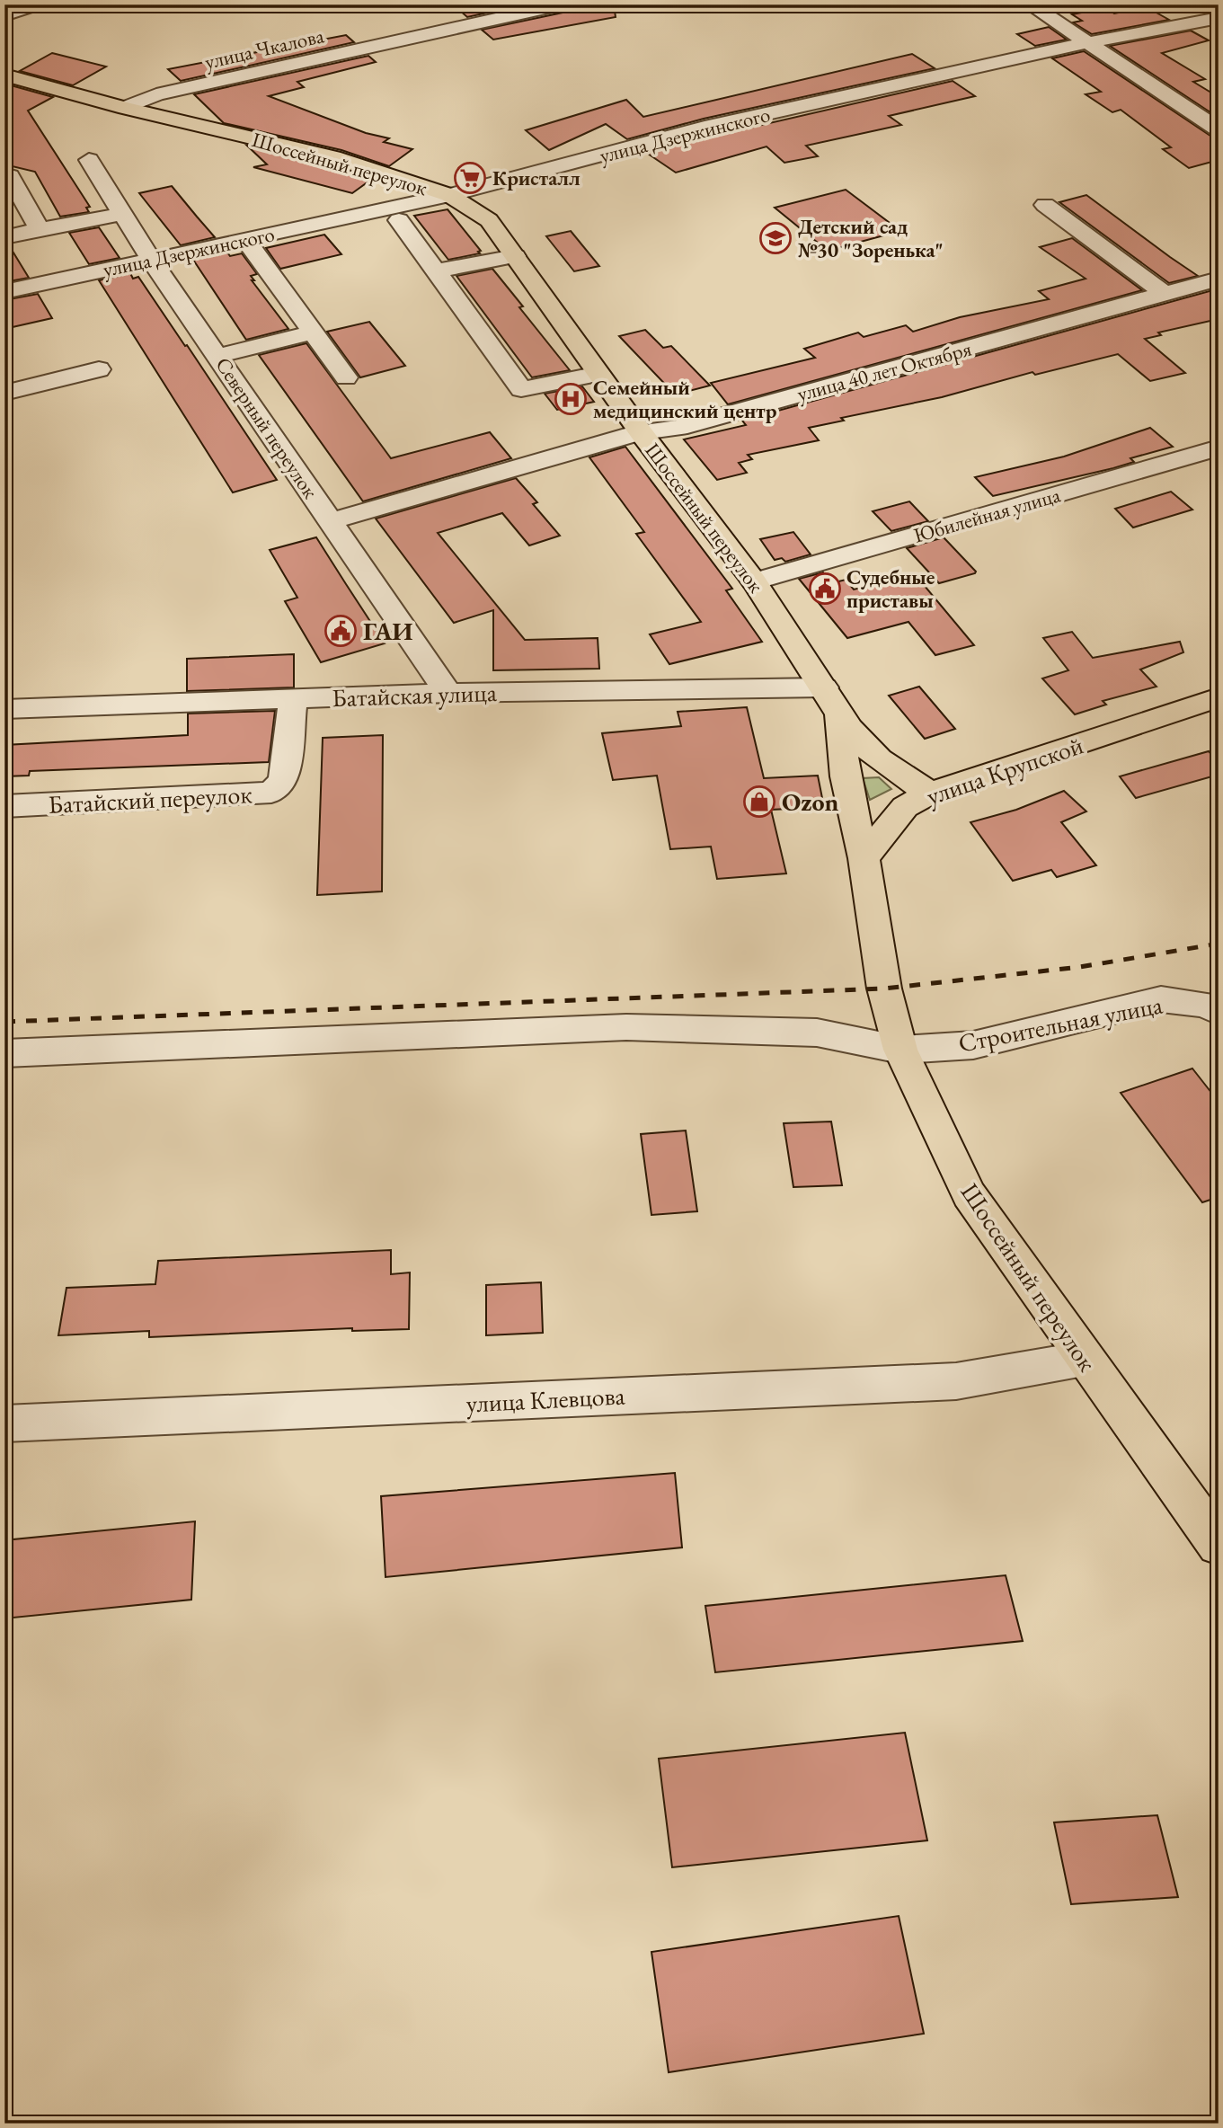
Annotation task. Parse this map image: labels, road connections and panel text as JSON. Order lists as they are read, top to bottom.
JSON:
{
  "streets": {
    "main road": ["Шоссейный переулок", "улица Крупской"],
    "street": [
      "улица Чкалова",
      "улица Дзержинского",
      "улица 40 лет Октября",
      "Северный переулок",
      "Юбилейная улица",
      "Батайская улица",
      "Батайский переулок",
      "Строительная улица",
      "улица Клевцова"
    ]
  },
  "crossings": [
    ["улица Чкалова", "Шоссейный переулок"],
    ["улица Дзержинского", "Шоссейный переулок"],
    ["улица Дзержинского", "Северный переулок"],
    ["Шоссейный переулок", "улица 40 лет Октября"],
    ["Шоссейный переулок", "Юбилейная улица"],
    ["Шоссейный переулок", "Батайская улица"],
    ["Шоссейный переулок", "улица Крупской"],
    ["Шоссейный переулок", "Строительная улица"],
    ["Шоссейный переулок", "улица Клевцова"],
    ["улица 40 лет Октября", "Северный переулок"],
    ["Северный переулок", "Батайская улица"],
    ["Батайская улица", "Батайский переулок"]
  ],
  "places": {
    "supermarket": ["Кристалл"],
    "school or university": ["Детский сад №30 \"Зоренька\""],
    "hospital": ["Семейный медицинский центр"],
    "public building": ["Судебные приставы", "ГАИ"],
    "shop": ["Ozon"]
  }
}
